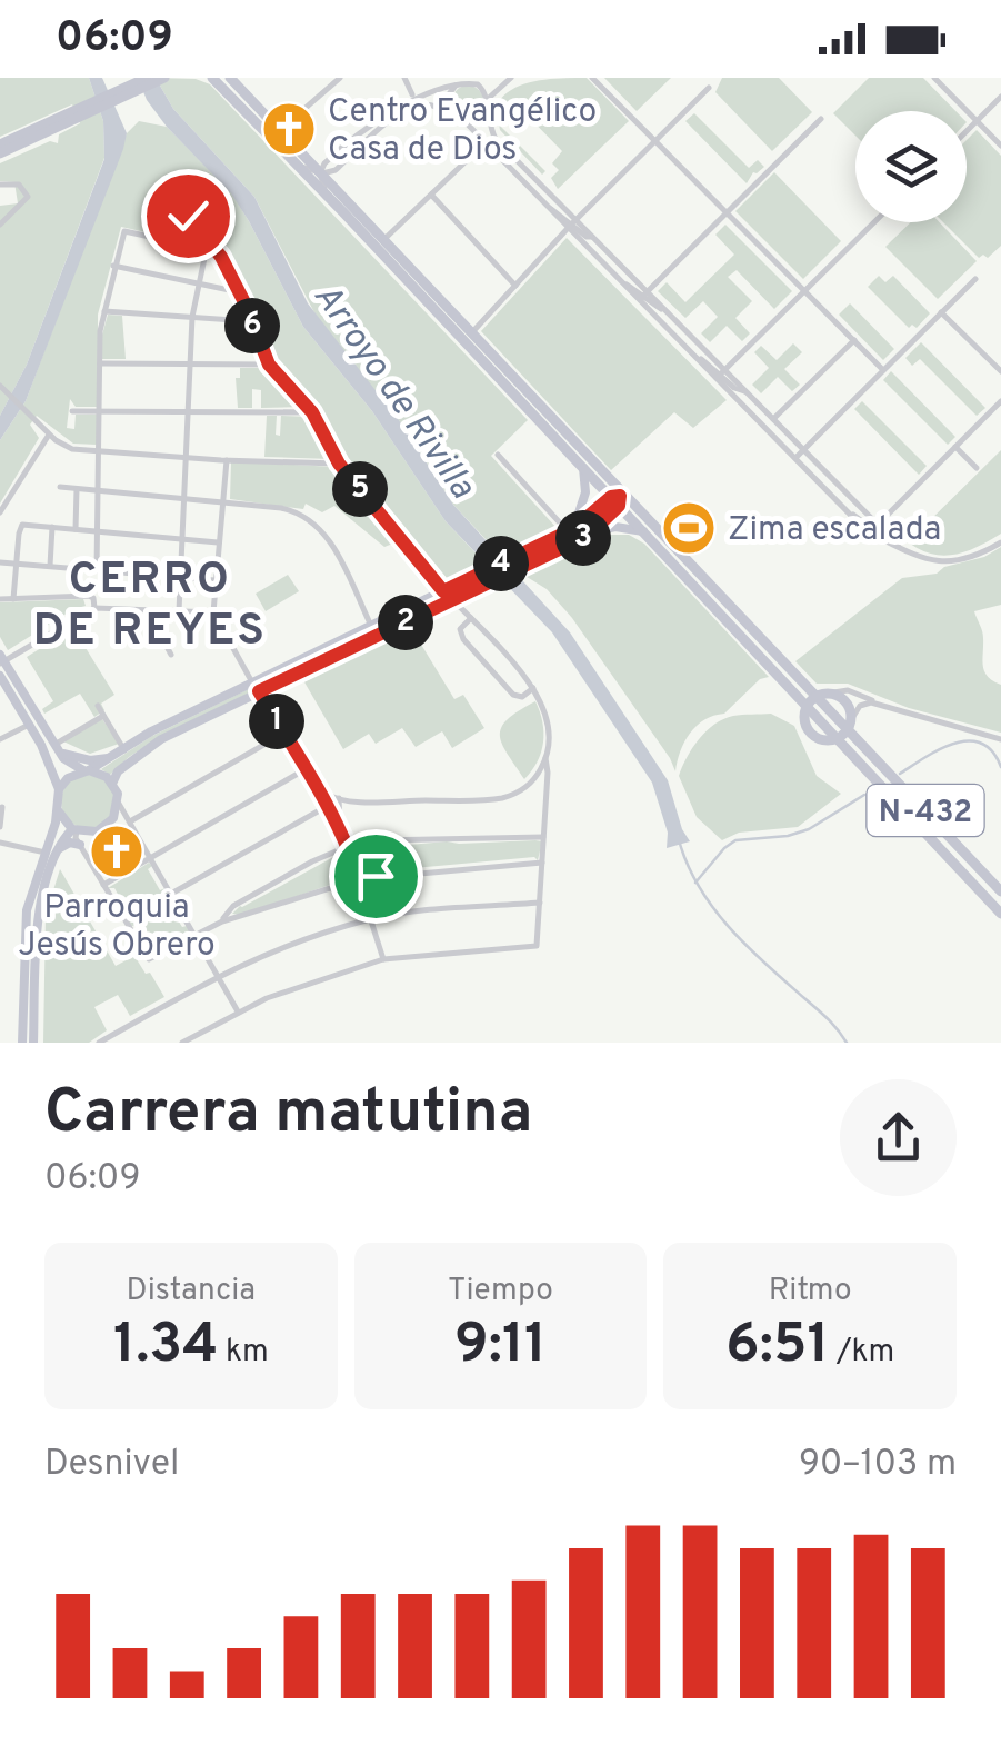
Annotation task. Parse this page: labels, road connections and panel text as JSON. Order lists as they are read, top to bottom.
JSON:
{
  "streets": {
    "highway": ["N-432"]
  },
  "districts": ["CERRO DE REYES"],
  "water": ["Arroyo de Rivilla"],
  "places": {
    "church": ["Centro Evangélico Casa de Dios", "Parroquia Jesús Obrero"],
    "sports": ["Zima escalada"]
  },
  "page": {
    "status": "06:09",
    "pins": [
      "6",
      "5",
      "3",
      "4",
      "2",
      "1"
    ],
    "heading": ["Carrera matutina", "06:09"],
    "stats": [
      ["Distancia", "1.34 km"],
      ["Tiempo", "9:11"],
      ["Ritmo", "6:51 /km"]
    ],
    "chart": ["Desnivel", "90–103 m"]
  }
}
